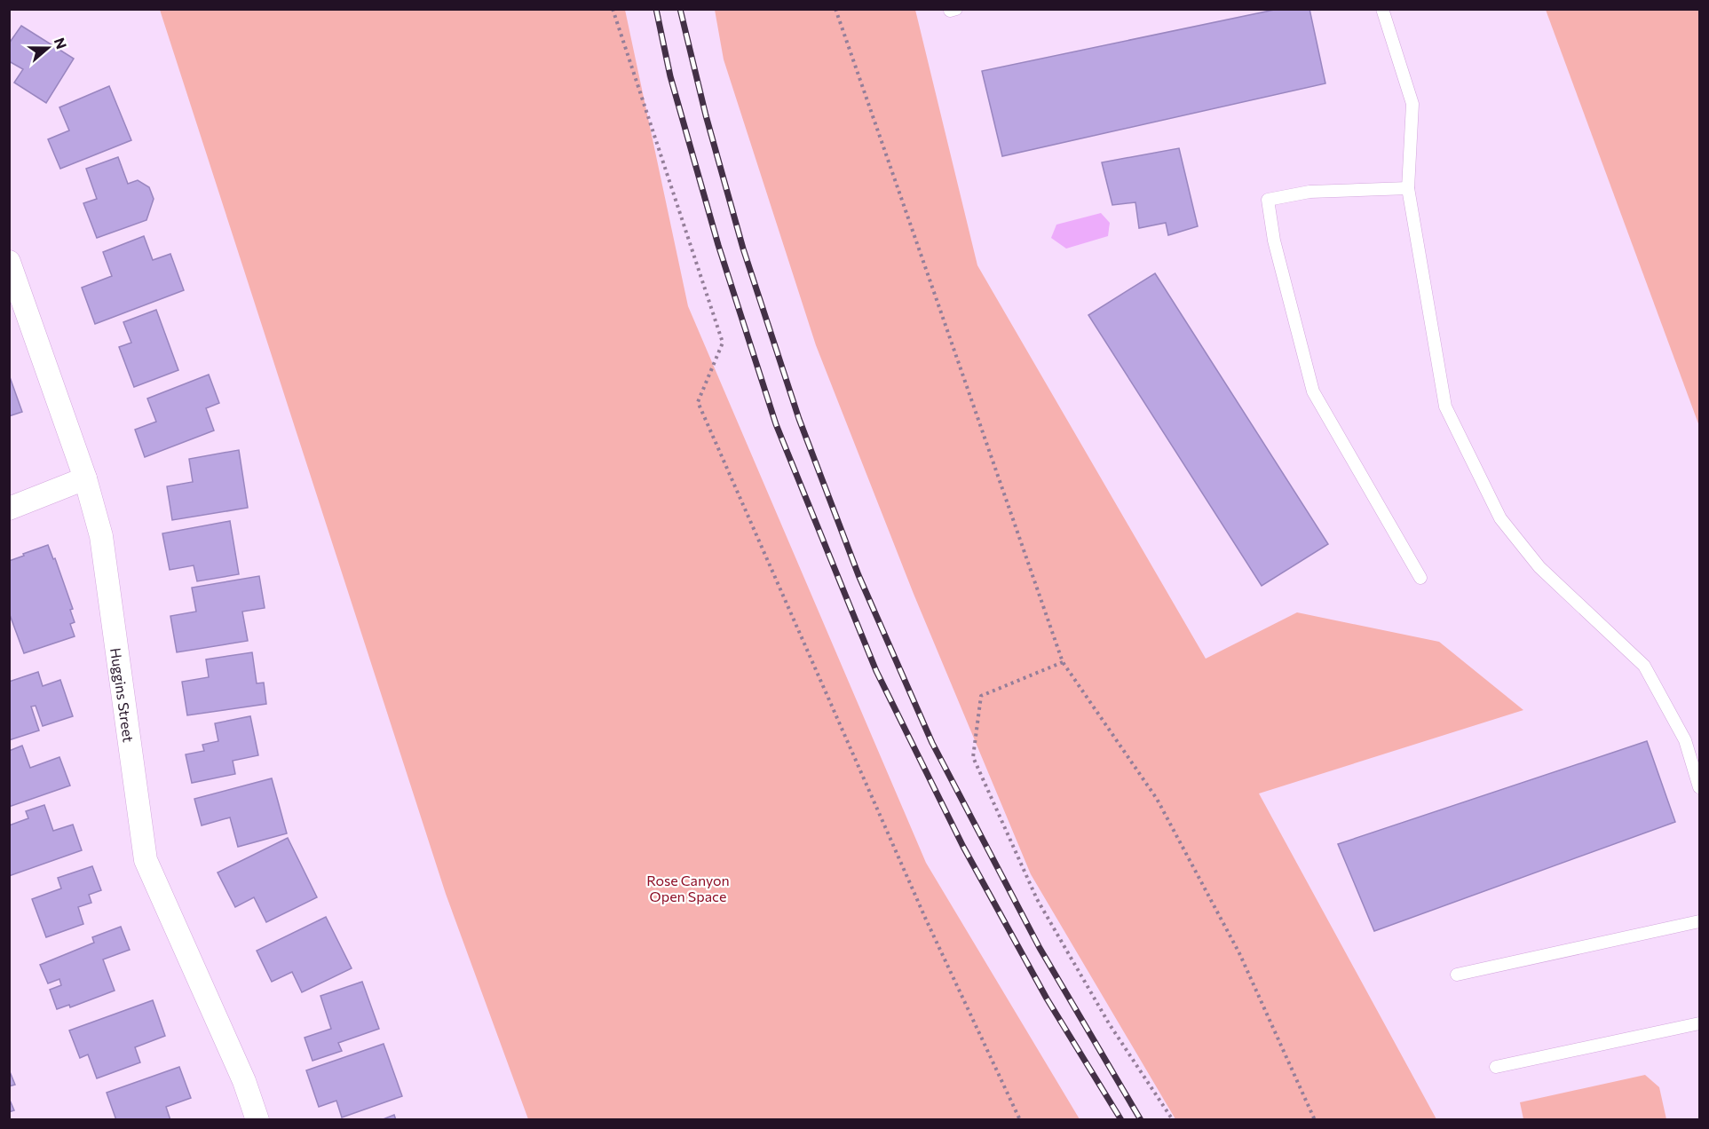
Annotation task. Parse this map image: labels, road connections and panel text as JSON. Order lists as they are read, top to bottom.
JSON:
{
  "streets": {
    "street": ["Huggins Street"]
  },
  "parks": ["Rose Canyon Open Space"],
  "north": "right"
}
